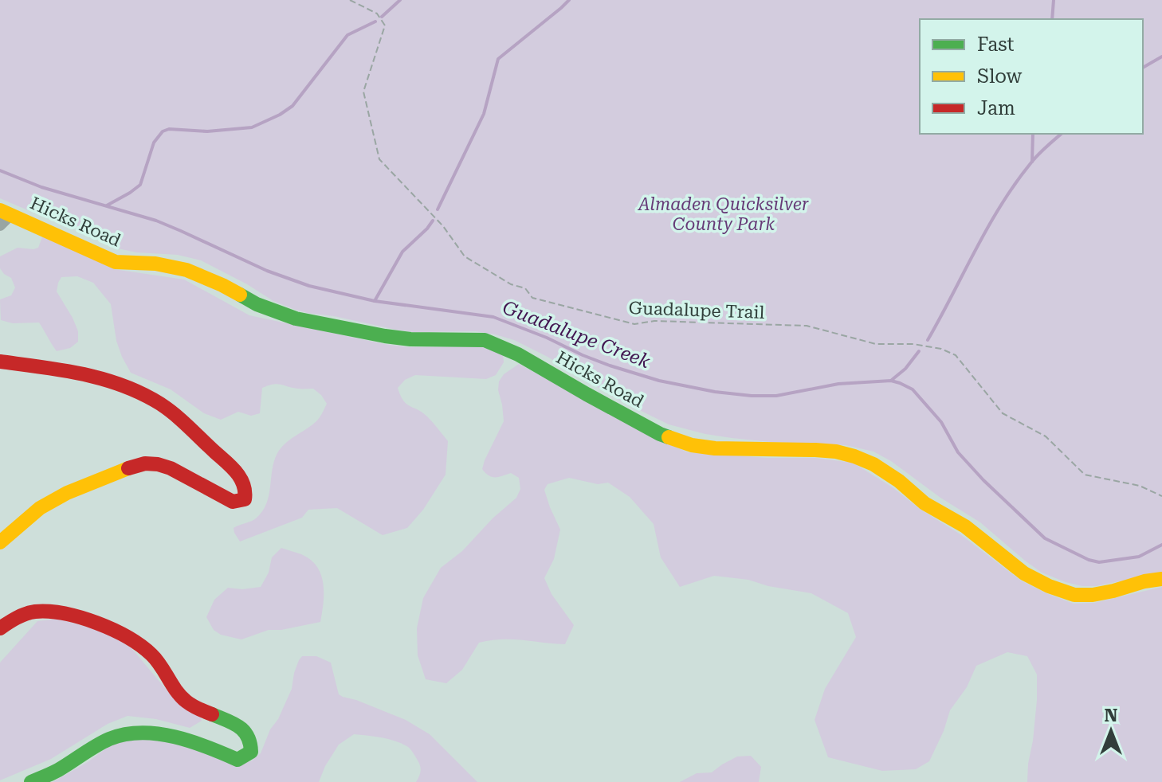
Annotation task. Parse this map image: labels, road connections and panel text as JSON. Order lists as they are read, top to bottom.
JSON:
{
  "streets": {
    "street": ["Hicks Road"],
    "path": ["Guadalupe Trail"]
  },
  "water": ["Guadalupe Creek"],
  "parks": ["Almaden Quicksilver County Park"],
  "legend": ["Fast", "Slow", "Jam"],
  "north": "top"
}
